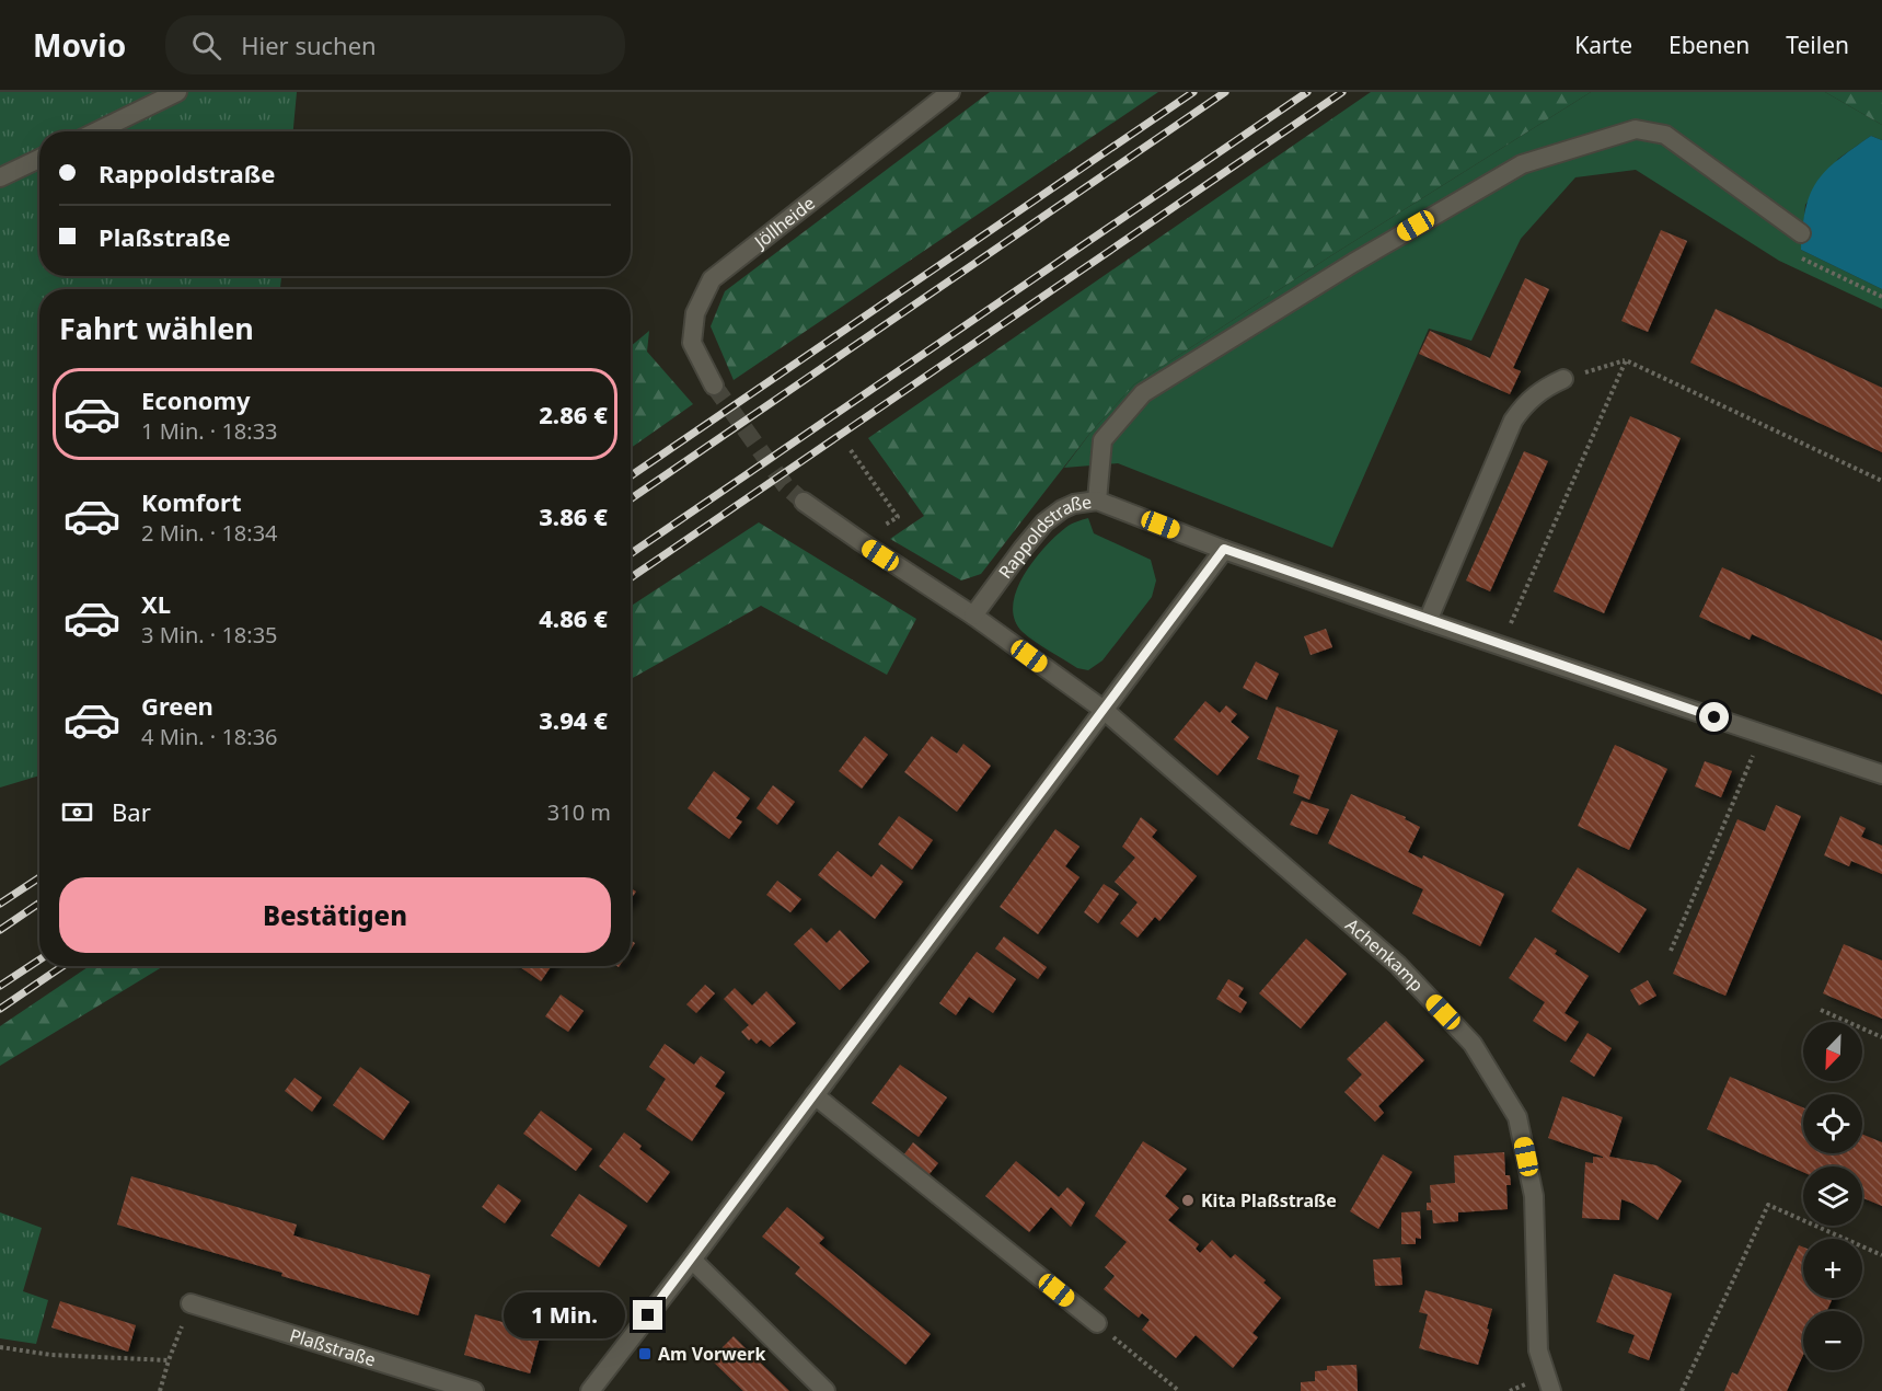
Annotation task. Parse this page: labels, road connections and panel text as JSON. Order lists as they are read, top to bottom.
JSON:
{
  "streets": {
    "street": [
      "Jöllheide",
      "Rappoldstraße",
      "Achenkamp",
      "Plaßstraße"
    ]
  },
  "places": {
    "other": ["Kita Plaßstraße"],
    "transit": ["Am Vorwerk"]
  },
  "north": "bottom left",
  "page": {
    "header": "Movio",
    "search": "Hier suchen",
    "nav": ["Karte", "Ebenen", "Teilen"],
    "banner": ["Rappoldstraße", "Plaßstraße"],
    "heading": "Fahrt wählen",
    "list": [
      {
        "name": "Economy",
        "note": "1 Min. · 18:33",
        "value": "2.86 €"
      },
      {
        "name": "Komfort",
        "note": "2 Min. · 18:34",
        "value": "3.86 €"
      },
      {
        "name": "XL",
        "note": "3 Min. · 18:35",
        "value": "4.86 €"
      },
      {
        "name": "Green",
        "note": "4 Min. · 18:36",
        "value": "3.94 €"
      }
    ],
    "pay": ["Bar", "310 m"],
    "buttons": "Bestätigen",
    "map_buttons": ["+", "−"],
    "bubble": "1 Min."
  }
}
